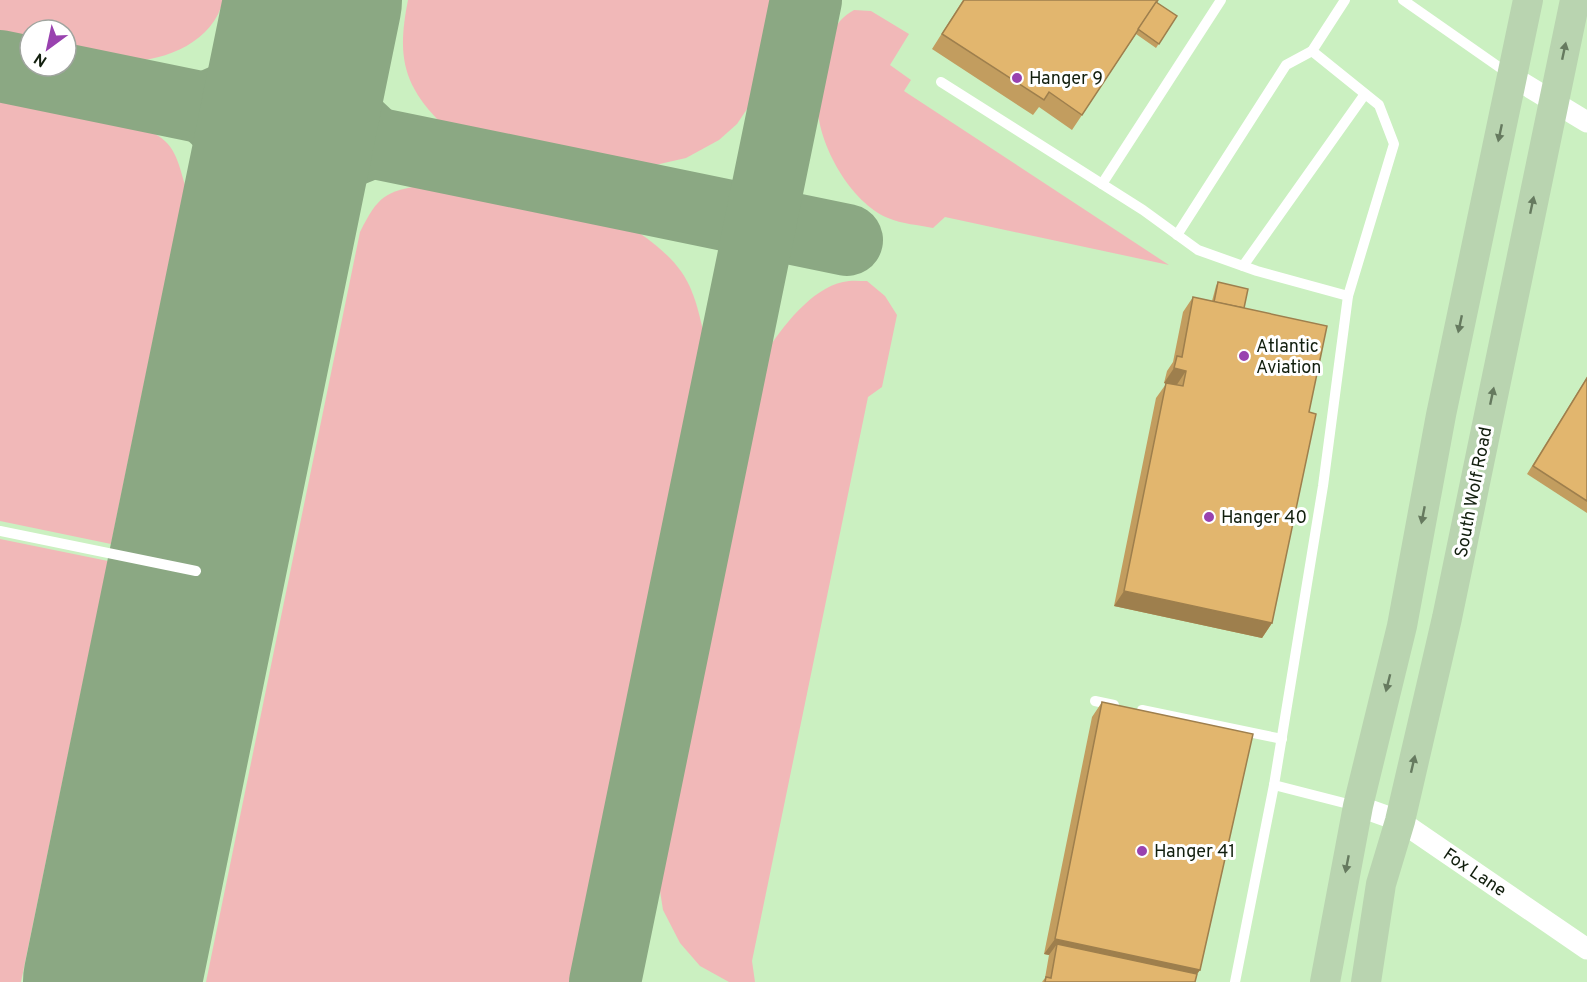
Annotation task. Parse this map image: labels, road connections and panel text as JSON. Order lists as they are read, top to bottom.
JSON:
{
  "streets": {
    "main road": ["South Wolf Road"],
    "street": ["Fox Lane"]
  },
  "crossings": [
    ["South Wolf Road", "Fox Lane"]
  ],
  "places": [
    "Hanger 9",
    "Atlantic Aviation",
    "Hanger 40",
    "Hanger 41"
  ],
  "north": "bottom left"
}
